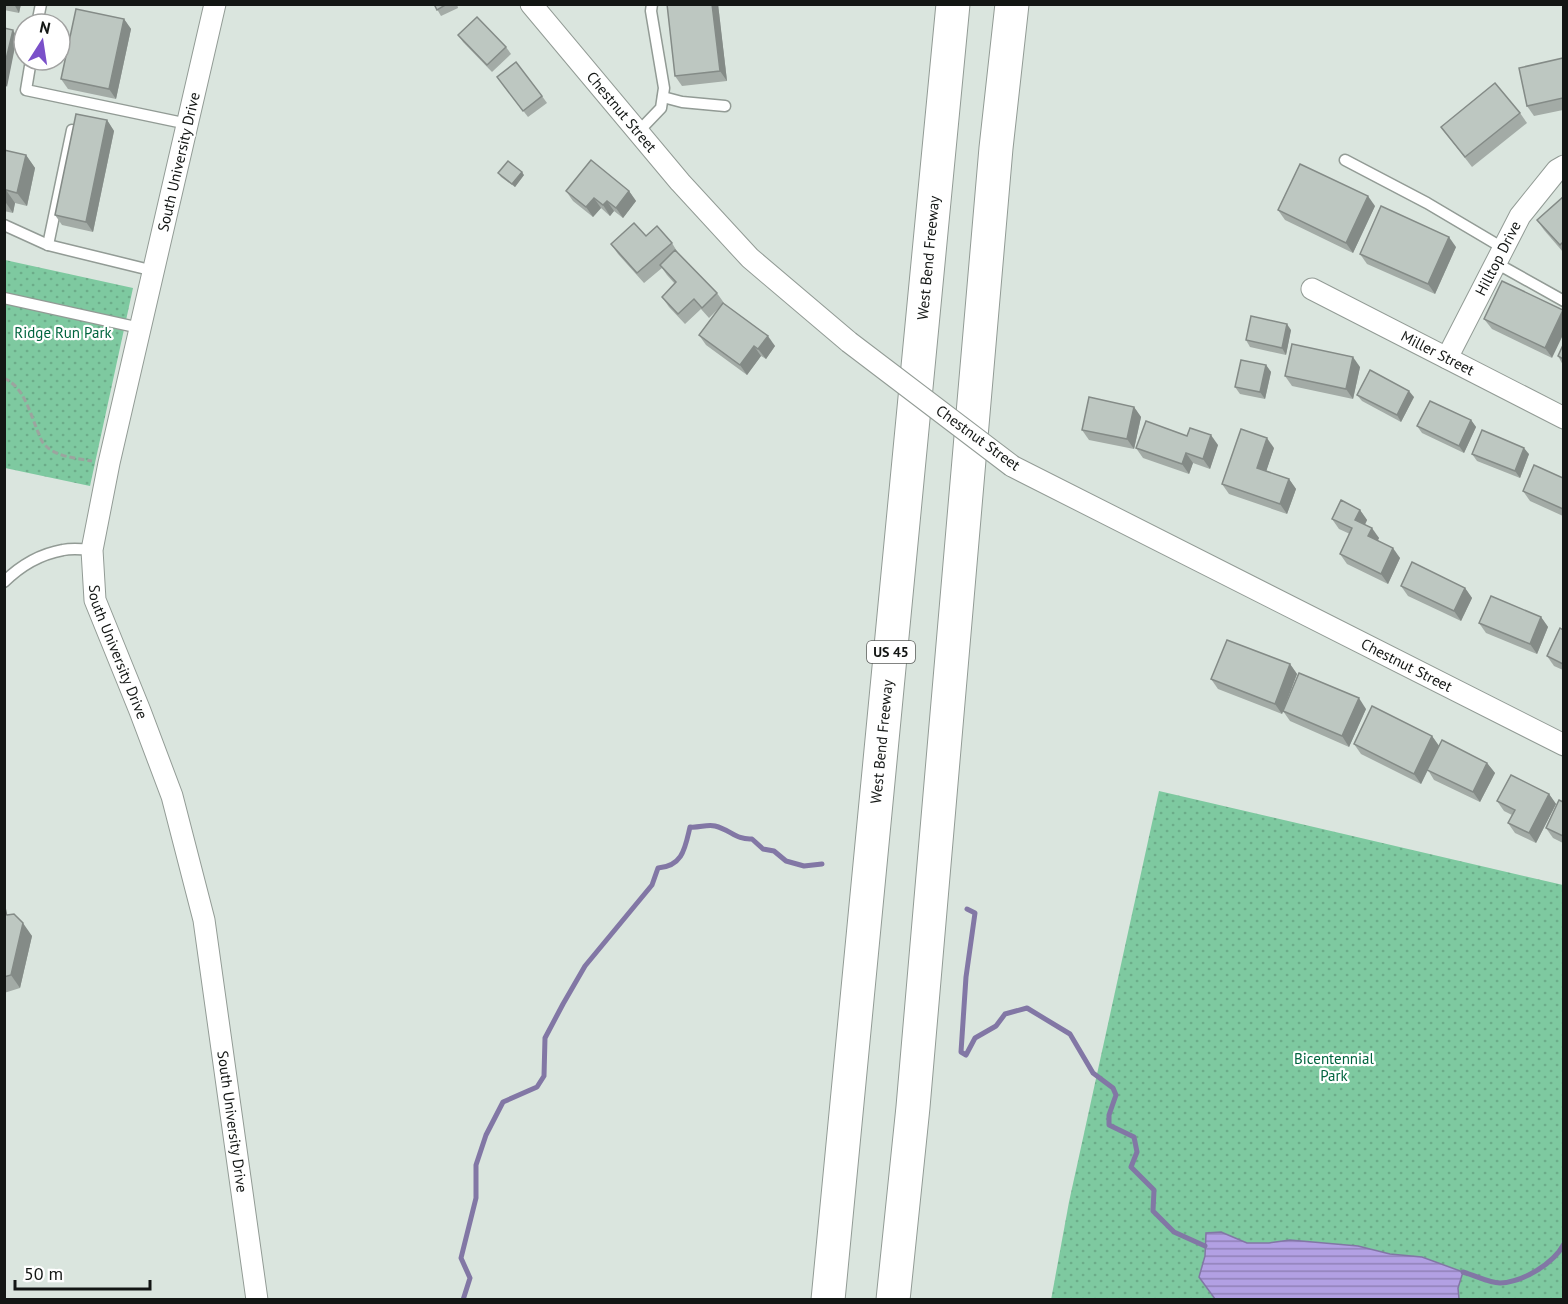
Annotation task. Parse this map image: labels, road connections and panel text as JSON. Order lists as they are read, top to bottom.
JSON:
{
  "streets": {
    "highway": ["West Bend Freeway", "US 45"],
    "street": [
      "Chestnut Street",
      "South University Drive",
      "Hilltop Drive",
      "Miller Street"
    ]
  },
  "crossings": [
    ["Hilltop Drive", "Miller Street"]
  ],
  "parks": ["Ridge Run Park", "Bicentennial Park"],
  "scale_bar": "50 m",
  "north": "top"
}
